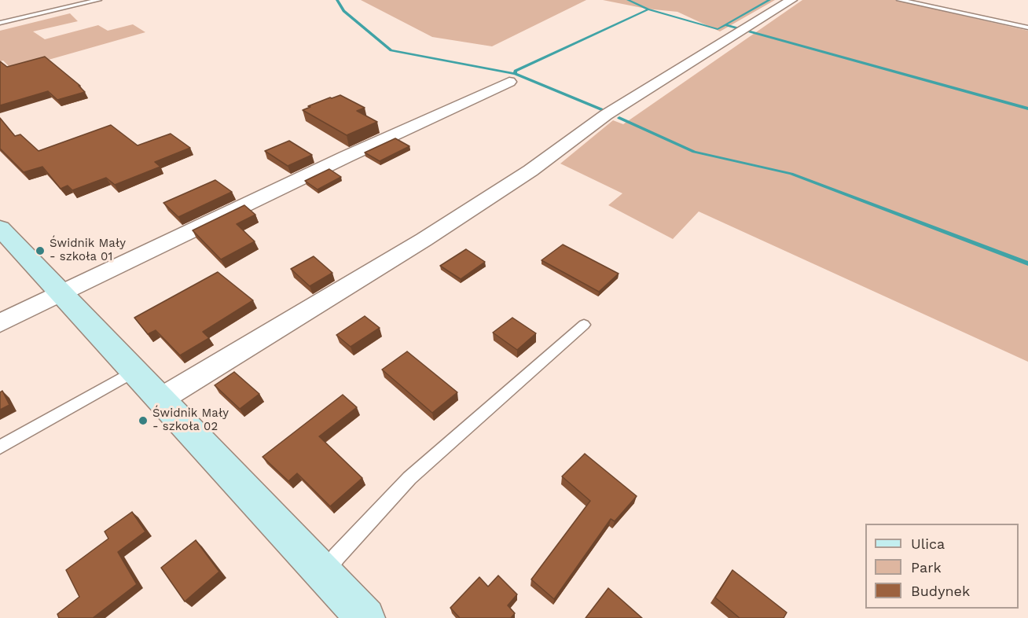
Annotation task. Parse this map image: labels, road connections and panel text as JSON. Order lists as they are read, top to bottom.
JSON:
{
  "places": ["Świdnik Mały - szkoła 01", "Świdnik Mały - szkoła 02"],
  "legend": ["Ulica", "Park", "Budynek"]
}
